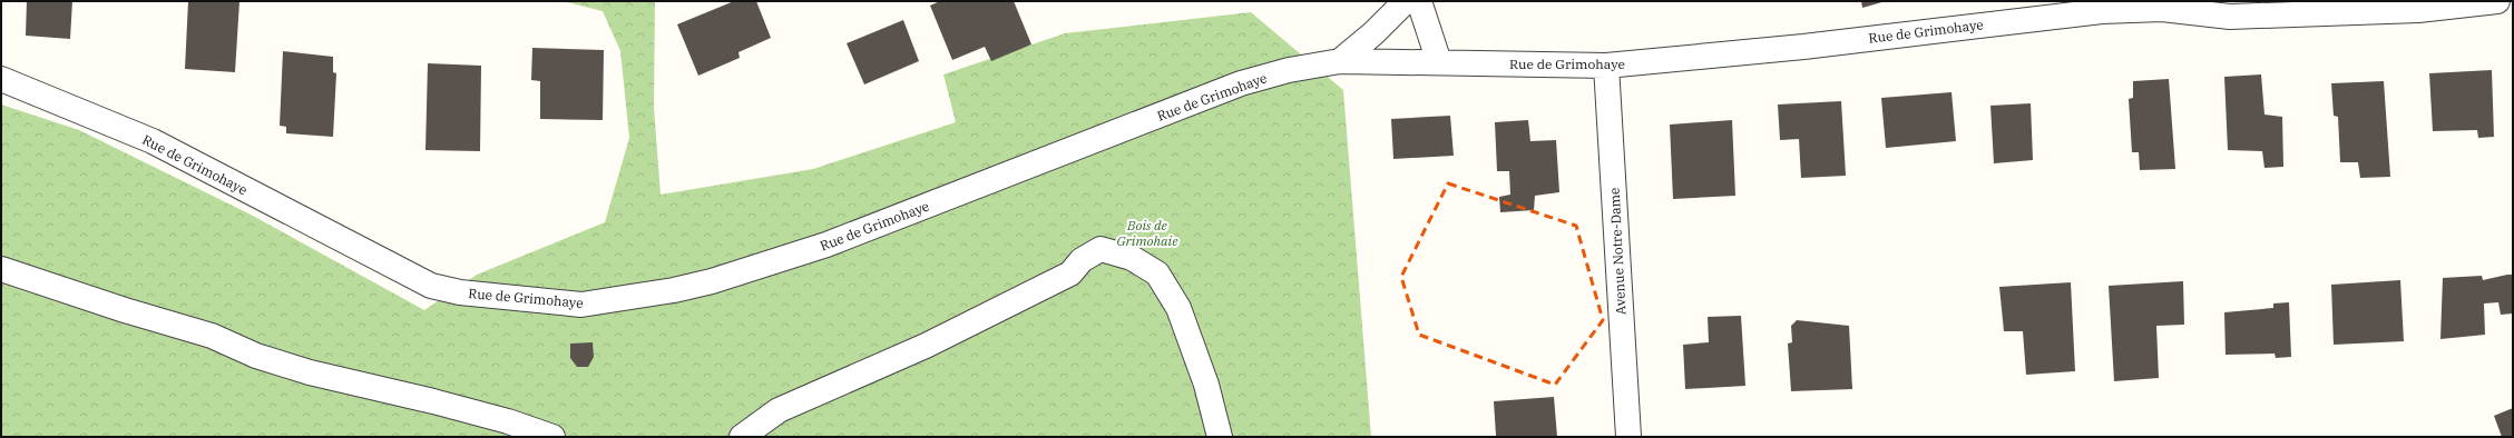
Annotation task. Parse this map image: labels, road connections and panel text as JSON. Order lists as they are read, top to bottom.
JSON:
{
  "streets": {
    "street": ["Rue de Grimohaye", "Avenue Notre-Dame"]
  },
  "crossings": [
    ["Rue de Grimohaye", "Avenue Notre-Dame"]
  ],
  "parks": ["Bois de Grimohaie"]
}
